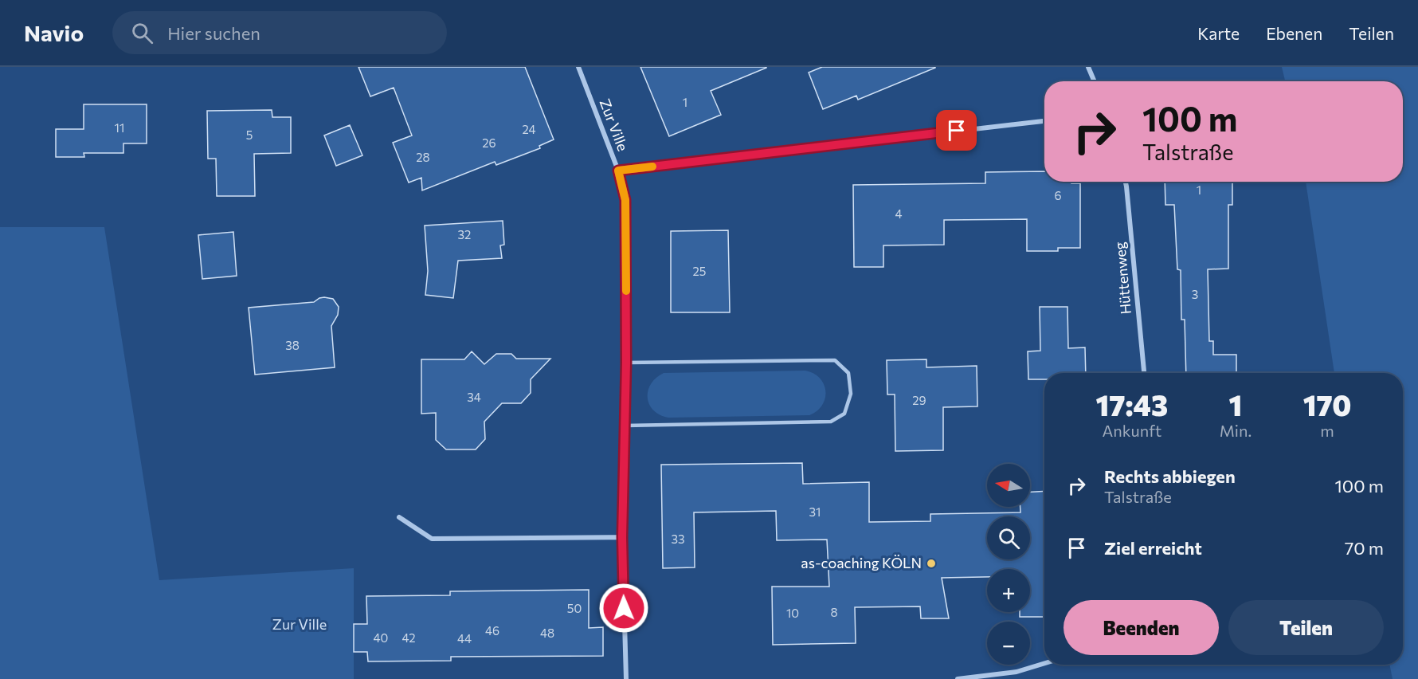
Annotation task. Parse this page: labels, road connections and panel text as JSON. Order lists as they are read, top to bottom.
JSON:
{
  "streets": {
    "street": ["Zur Ville", "Hüttenweg"]
  },
  "parks": ["Zur Ville"],
  "places": ["as-coaching KÖLN"],
  "house_numbers": [
    "1",
    "11",
    "24",
    "5",
    "26",
    "28",
    "1",
    "6",
    "4",
    "32",
    "25",
    "3",
    "38",
    "34",
    "29",
    "31",
    "33",
    "50",
    "8",
    "10",
    "46",
    "48",
    "40",
    "42",
    "44"
  ],
  "north": "left",
  "page": {
    "header": "Navio",
    "search": "Hier suchen",
    "nav": ["Karte", "Ebenen", "Teilen"],
    "turn": ["100 m", "Talstraße"],
    "eta": [
      "17:43",
      "Ankunft",
      "1",
      "Min.",
      "170",
      "m"
    ],
    "list": [
      {
        "name": "Rechts abbiegen",
        "note": "Talstraße",
        "value": "100 m"
      },
      {
        "name": "Ziel erreicht",
        "value": "70 m"
      }
    ],
    "map_buttons": ["+", "−"],
    "buttons": ["Beenden", "Teilen"]
  }
}
